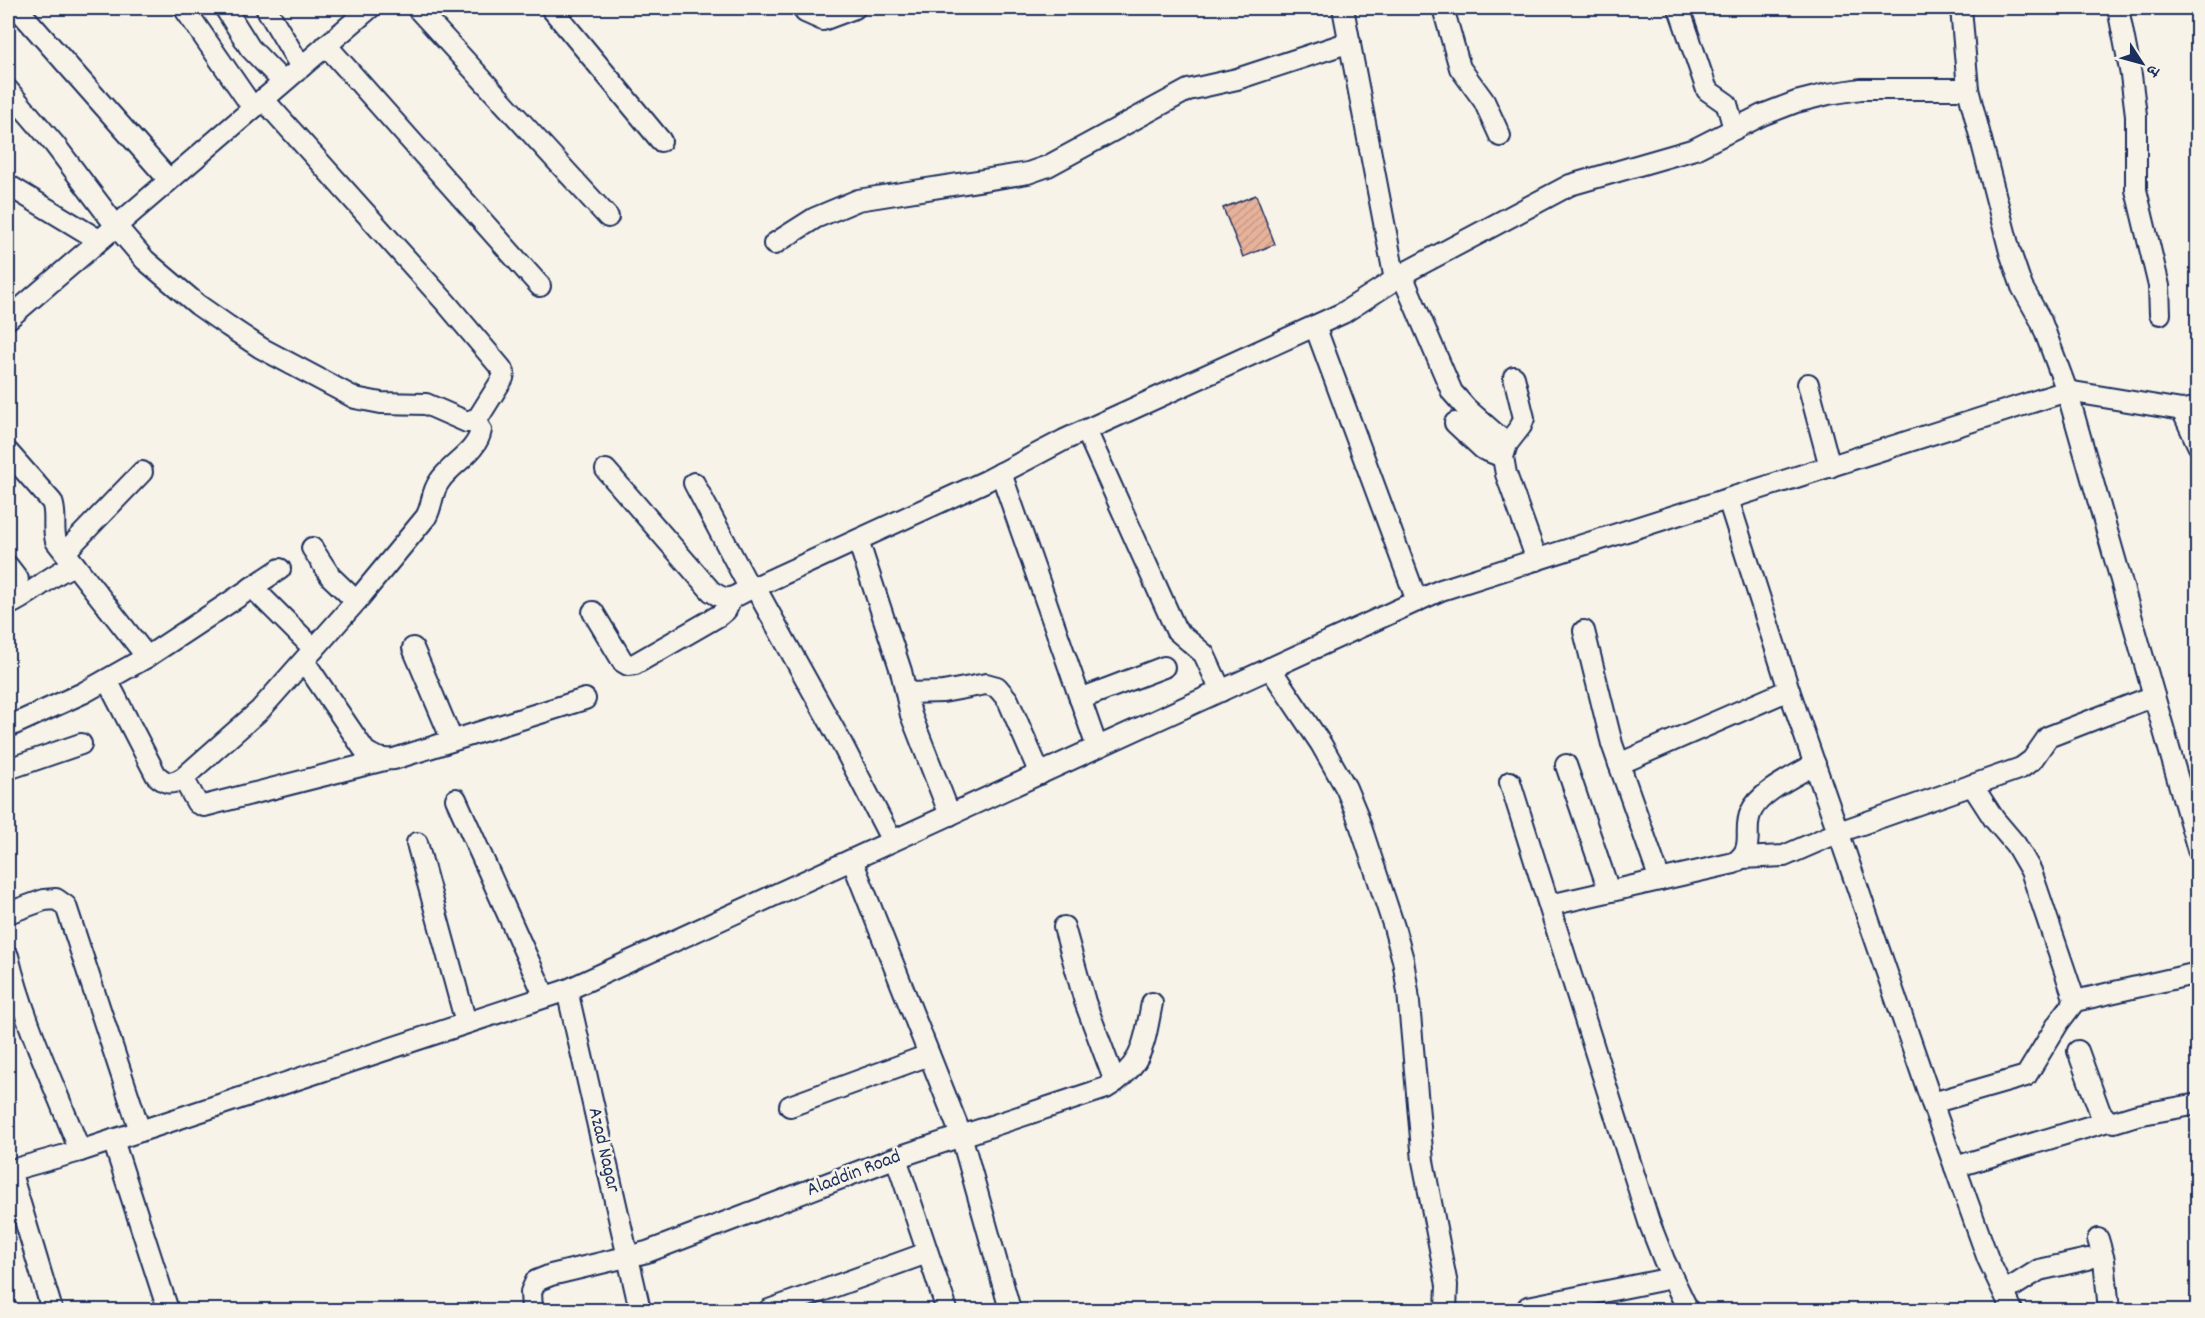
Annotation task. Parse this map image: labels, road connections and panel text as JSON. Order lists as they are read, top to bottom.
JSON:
{
  "streets": {
    "street": ["Azad Nagar", "Aladdin Road"]
  },
  "crossings": [
    ["Azad Nagar", "Aladdin Road"]
  ],
  "north": "bottom right"
}
